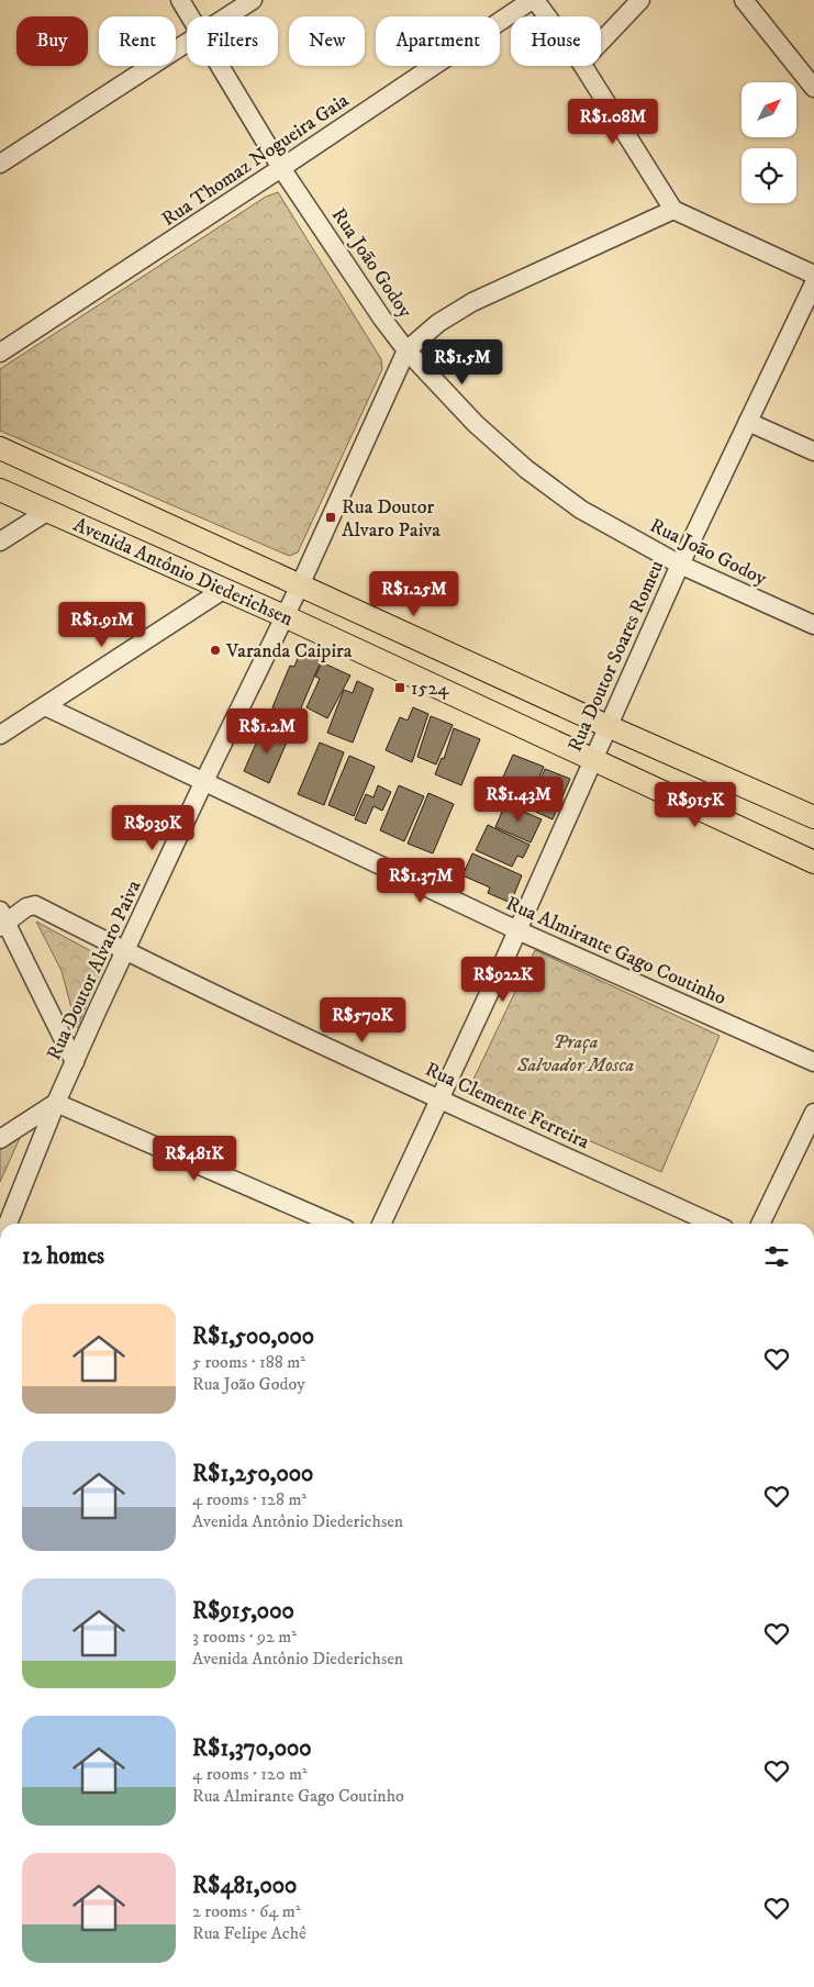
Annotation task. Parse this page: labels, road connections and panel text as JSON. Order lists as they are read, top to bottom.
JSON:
{
  "streets": {
    "main road": ["Avenida Antônio Diederichsen"],
    "street": [
      "Rua Thomaz Nogueira Gaia",
      "Rua João Godoy",
      "Rua Doutor Soares Romeu",
      "Rua Almirante Gago Coutinho",
      "Rua Doutor Alvaro Paiva",
      "Rua Clemente Ferreira"
    ]
  },
  "crossings": [
    ["Rua Thomaz Nogueira Gaia", "Rua João Godoy"],
    ["Rua João Godoy", "Rua Doutor Soares Romeu"],
    ["Rua João Godoy", "Rua Doutor Alvaro Paiva"],
    ["Avenida Antônio Diederichsen", "Rua Doutor Soares Romeu"],
    ["Avenida Antônio Diederichsen", "Rua Doutor Alvaro Paiva"],
    ["Rua Doutor Soares Romeu", "Rua Almirante Gago Coutinho"],
    ["Rua Doutor Soares Romeu", "Rua Clemente Ferreira"],
    ["Rua Almirante Gago Coutinho", "Rua Doutor Alvaro Paiva"],
    ["Rua Doutor Alvaro Paiva", "Rua Clemente Ferreira"]
  ],
  "parks": ["Praça Salvador Mosca"],
  "places": {
    "transit": ["Rua Doutor Alvaro Paiva", "1524"],
    "other": ["Varanda Caipira"]
  },
  "north": "top right",
  "page": {
    "chip": [
      "Buy",
      "Rent",
      "Filters",
      "New",
      "Apartment",
      "House"
    ],
    "price": [
      "R$1.08M",
      "R$1.5M",
      "R$1.25M",
      "R$1.91M",
      "R$1.2M",
      "R$1.43M",
      "R$915K",
      "R$939K",
      "R$1.37M",
      "R$922K",
      "R$570K",
      "R$481K"
    ],
    "heading": "12 homes",
    "list": [
      {
        "name": "R$1,500,000",
        "note": "5 rooms · 188 m² · Rua João Godoy"
      },
      {
        "name": "R$1,250,000",
        "note": "4 rooms · 128 m² · Avenida Antônio Diederichsen"
      },
      {
        "name": "R$915,000",
        "note": "3 rooms · 92 m² · Avenida Antônio Diederichsen"
      },
      {
        "name": "R$1,370,000",
        "note": "4 rooms · 120 m² · Rua Almirante Gago Coutinho"
      },
      {
        "name": "R$481,000",
        "note": "2 rooms · 64 m² · Rua Felipe Achê"
      }
    ]
  }
}
